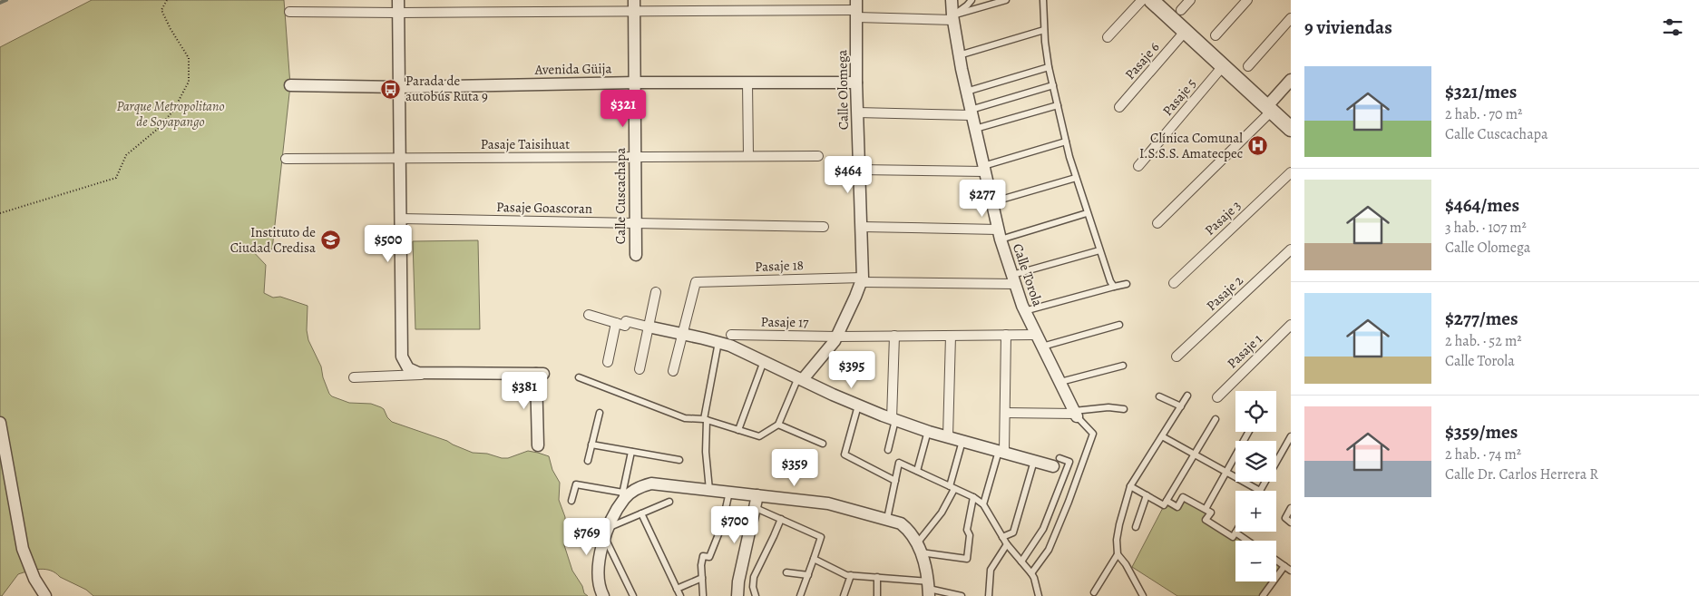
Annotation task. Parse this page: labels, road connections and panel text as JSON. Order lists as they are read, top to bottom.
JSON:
{
  "streets": {
    "street": [
      "Pasaje 6",
      "Avenida Güija",
      "Calle Olomega",
      "Pasaje 5",
      "Pasaje Taisihuat",
      "Calle Cuscachapa",
      "Pasaje Goascoran",
      "Pasaje 3",
      "Pasaje 18",
      "Calle Torola",
      "Pasaje 2",
      "Pasaje 17",
      "Pasaje 1"
    ]
  },
  "crossings": [
    ["Avenida Güija", "Calle Olomega"],
    ["Avenida Güija", "Calle Cuscachapa"],
    ["Calle Olomega", "Pasaje 18"],
    ["Calle Olomega", "Pasaje 17"],
    ["Pasaje Taisihuat", "Calle Cuscachapa"],
    ["Calle Cuscachapa", "Pasaje Goascoran"],
    ["Pasaje 18", "Calle Torola"],
    ["Calle Torola", "Pasaje 17"]
  ],
  "parks": ["Parque Metropolitano de Soyapango"],
  "places": {
    "bus stop": ["Parada de autobús Ruta 9"],
    "hospital": ["Clínica Comunal I.S.S.S. Amatecpec"],
    "school or university": ["Instituto de Ciudad Credisa"]
  },
  "page": {
    "heading": "9 viviendas",
    "list": [
      {
        "name": "$321/mes",
        "note": "2 hab. · 70 m² · Calle Cuscachapa"
      },
      {
        "name": "$464/mes",
        "note": "3 hab. · 107 m² · Calle Olomega"
      },
      {
        "name": "$277/mes",
        "note": "2 hab. · 52 m² · Calle Torola"
      },
      {
        "name": "$359/mes",
        "note": "2 hab. · 74 m² · Calle Dr. Carlos Herrera R"
      }
    ],
    "price": [
      "$321",
      "$464",
      "$277",
      "$500",
      "$395",
      "$381",
      "$359",
      "$700",
      "$769"
    ],
    "map_buttons": ["+", "−"]
  }
}
